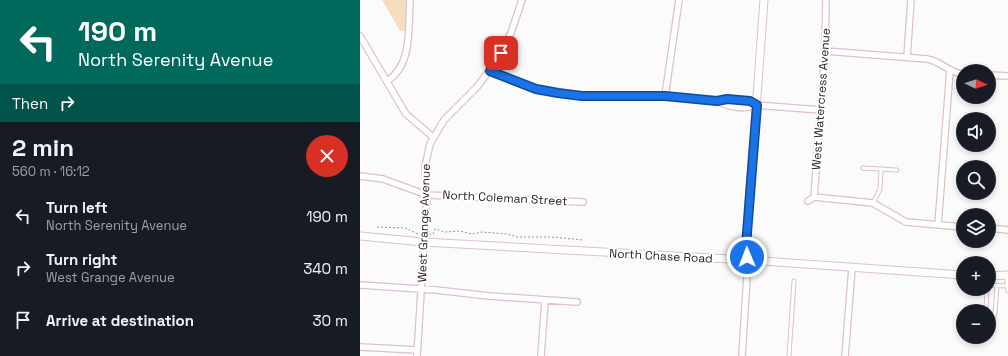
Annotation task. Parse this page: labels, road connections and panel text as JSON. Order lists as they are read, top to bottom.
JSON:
{
  "streets": {
    "street": [
      "West Watercress Avenue",
      "North Coleman Street",
      "West Grange Avenue",
      "North Chase Road"
    ]
  },
  "crossings": [
    ["North Coleman Street", "West Grange Avenue"],
    ["West Grange Avenue", "North Chase Road"]
  ],
  "north": "right",
  "page": {
    "turn": ["190 m", "North Serenity Avenue"],
    "map_buttons": ["+", "−"],
    "then": "Then",
    "heading": ["2 min", "560 m · 16:12"],
    "list": [
      {
        "name": "Turn left",
        "note": "North Serenity Avenue",
        "value": "190 m"
      },
      {
        "name": "Turn right",
        "note": "West Grange Avenue",
        "value": "340 m"
      },
      {
        "name": "Arrive at destination",
        "value": "30 m"
      }
    ]
  }
}
